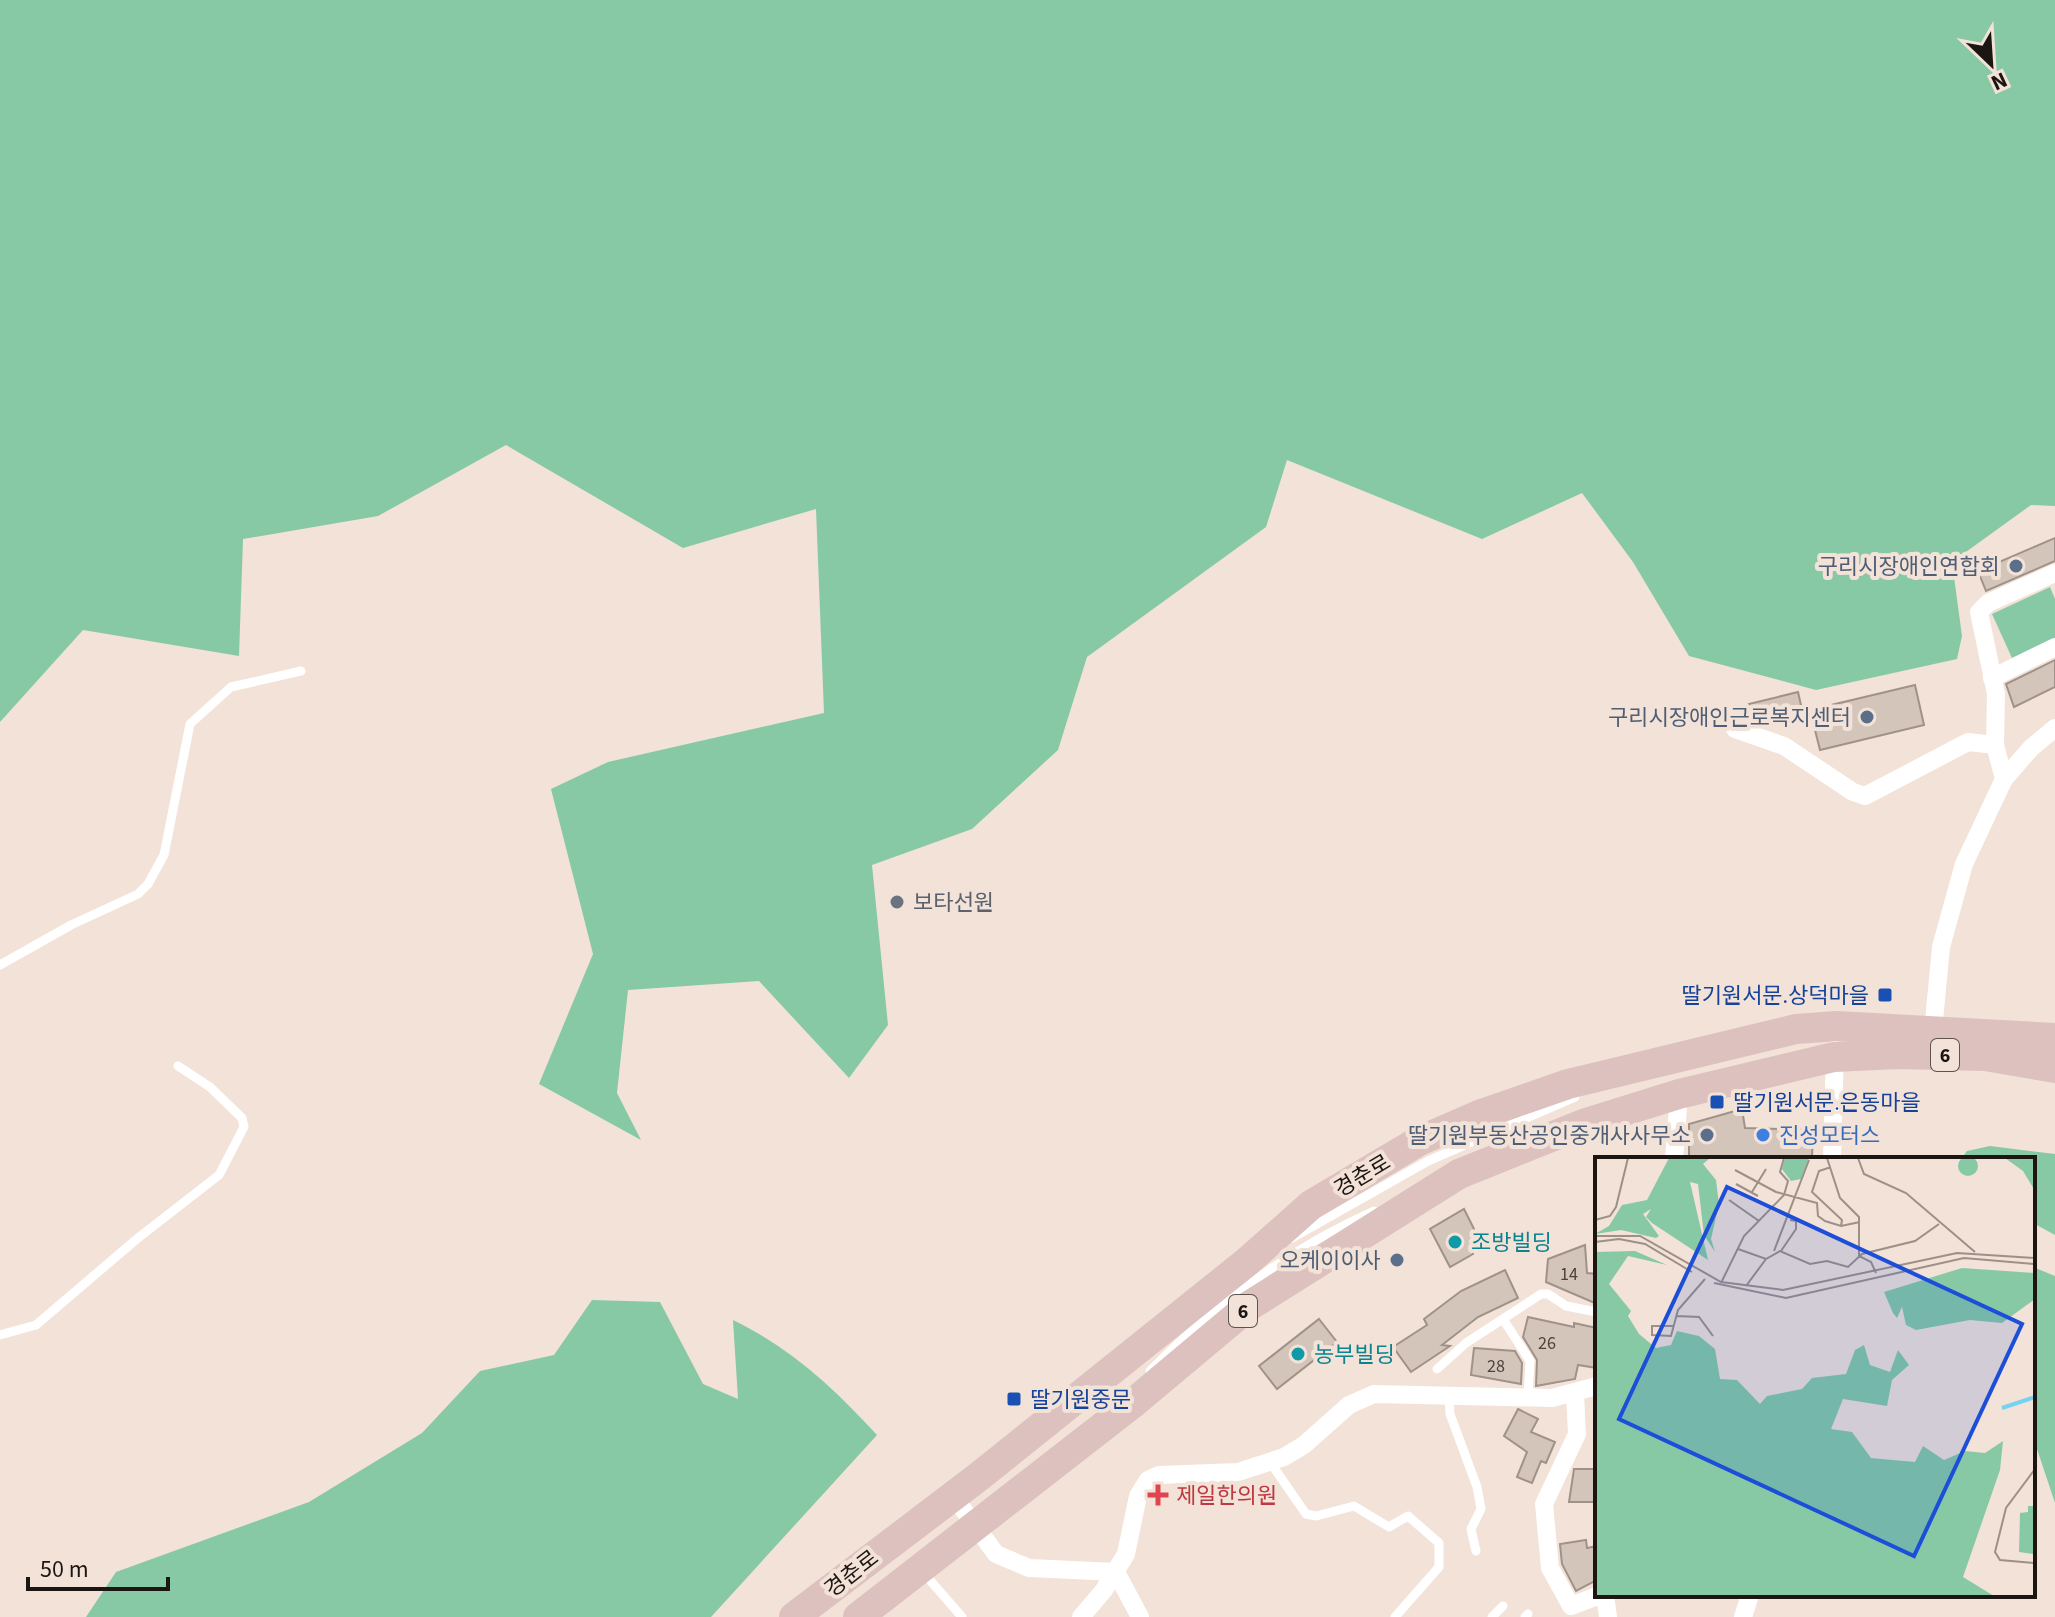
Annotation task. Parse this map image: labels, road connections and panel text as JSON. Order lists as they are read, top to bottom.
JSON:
{
  "streets": {
    "main road": ["6", "경춘로"]
  },
  "places": {
    "other": [
      "구리시장애인연합회",
      "구리시장애인근로복지센터",
      "보타선원",
      "딸기원부동산공인중개사사무소",
      "진성모터스",
      "조방빌딩",
      "오케이이사",
      "농부빌딩"
    ],
    "transit": ["딸기원서문.상덕마을", "딸기원서문.은동마을", "딸기원중문"],
    "health": ["제일한의원"]
  },
  "house_numbers": ["14", "26", "28"],
  "scale_bar": "50 m",
  "north": "bottom right"
}
